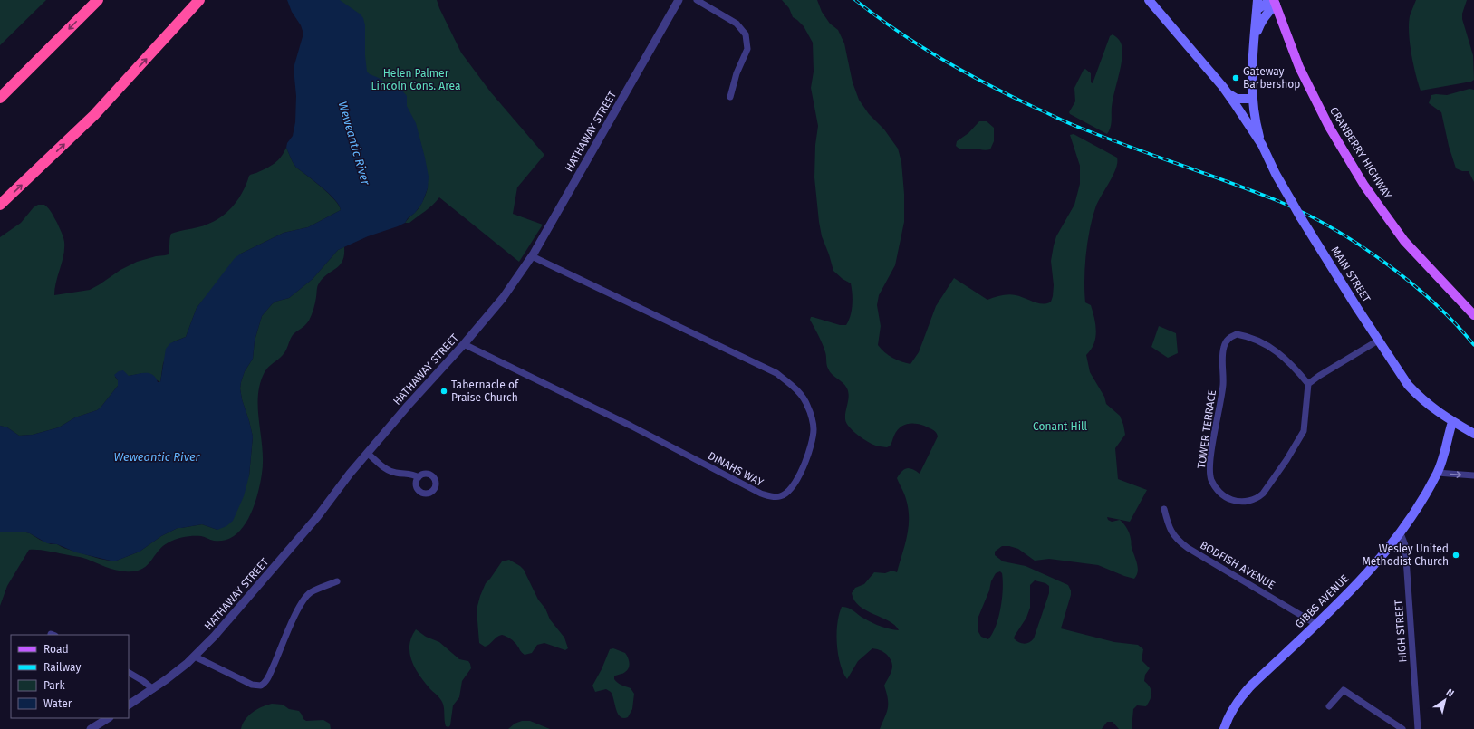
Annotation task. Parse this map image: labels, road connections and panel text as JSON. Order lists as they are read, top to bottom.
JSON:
{
  "streets": {
    "main road": ["CRANBERRY HIGHWAY", "MAIN STREET", "GIBBS AVENUE"],
    "street": [
      "HATHAWAY STREET",
      "TOWER TERRACE",
      "DINAHS WAY",
      "BODFISH AVENUE",
      "HIGH STREET"
    ]
  },
  "crossings": [
    ["HATHAWAY STREET", "DINAHS WAY"],
    ["MAIN STREET", "GIBBS AVENUE"],
    ["BODFISH AVENUE", "GIBBS AVENUE"],
    ["GIBBS AVENUE", "HIGH STREET"]
  ],
  "water": ["Weweantic River"],
  "parks": ["Helen Palmer Lincoln Cons. Area", "Conant Hill"],
  "places": ["Gateway Barbershop", "Tabernacle of Praise Church", "Wesley United Methodist Church"],
  "legend": [
    "Road",
    "Railway",
    "Park",
    "Water"
  ],
  "north": "top right"
}
